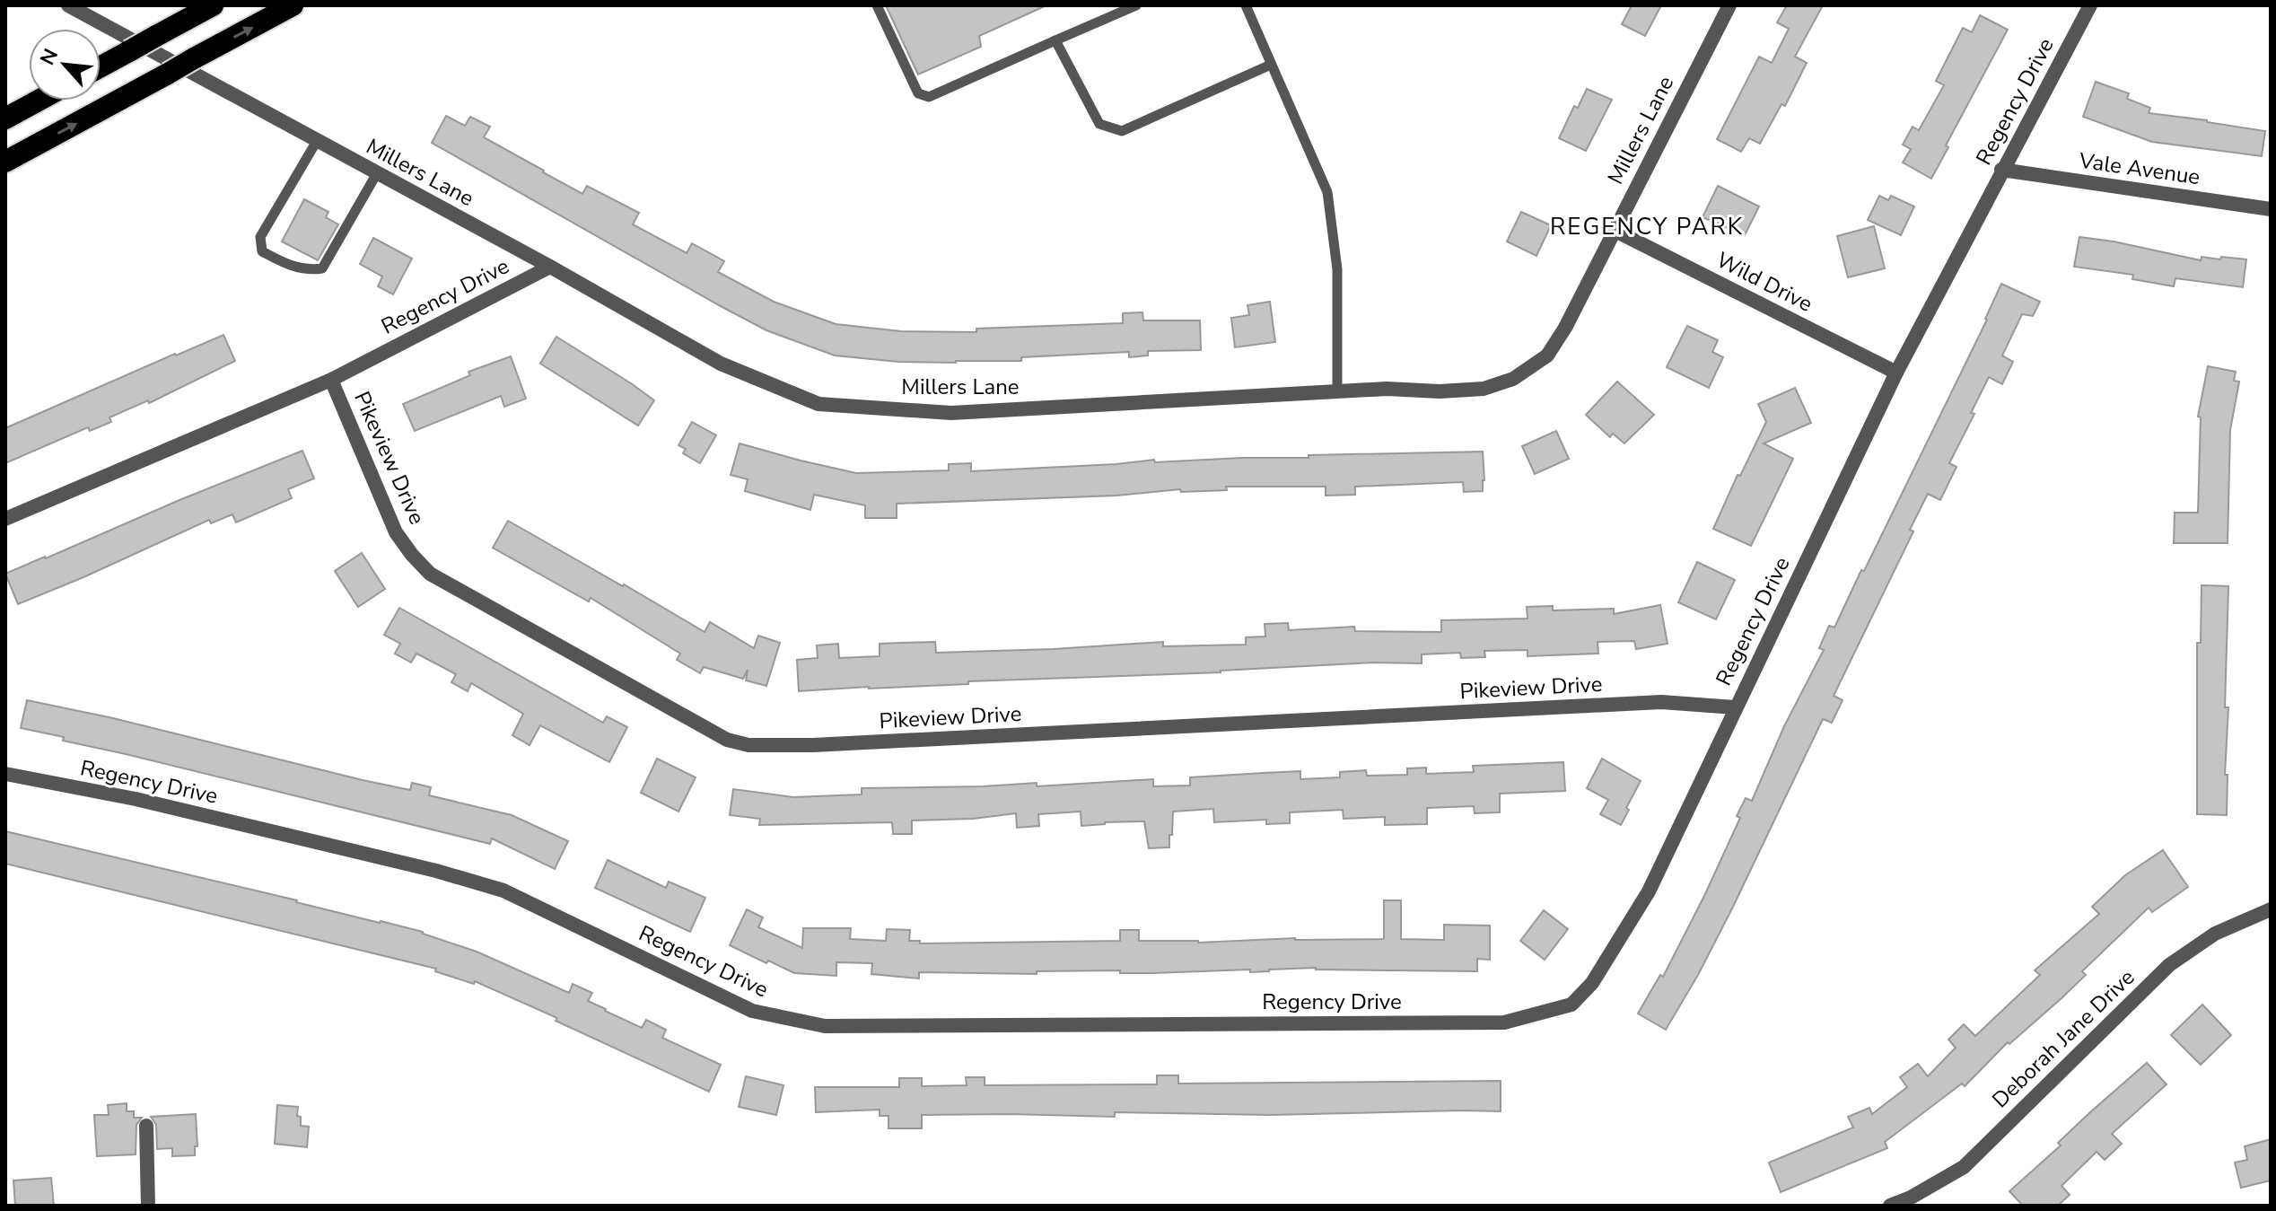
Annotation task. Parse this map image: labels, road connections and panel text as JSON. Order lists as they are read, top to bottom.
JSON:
{
  "streets": {
    "street": [
      "Regency Drive",
      "Millers Lane",
      "Vale Avenue",
      "Wild Drive",
      "Pikeview Drive",
      "Deborah Jane Drive"
    ]
  },
  "crossings": [
    ["Regency Drive", "Millers Lane"],
    ["Regency Drive", "Vale Avenue"],
    ["Regency Drive", "Wild Drive"],
    ["Regency Drive", "Pikeview Drive"],
    ["Millers Lane", "Wild Drive"]
  ],
  "districts": ["REGENCY PARK"],
  "north": "top left"
}
